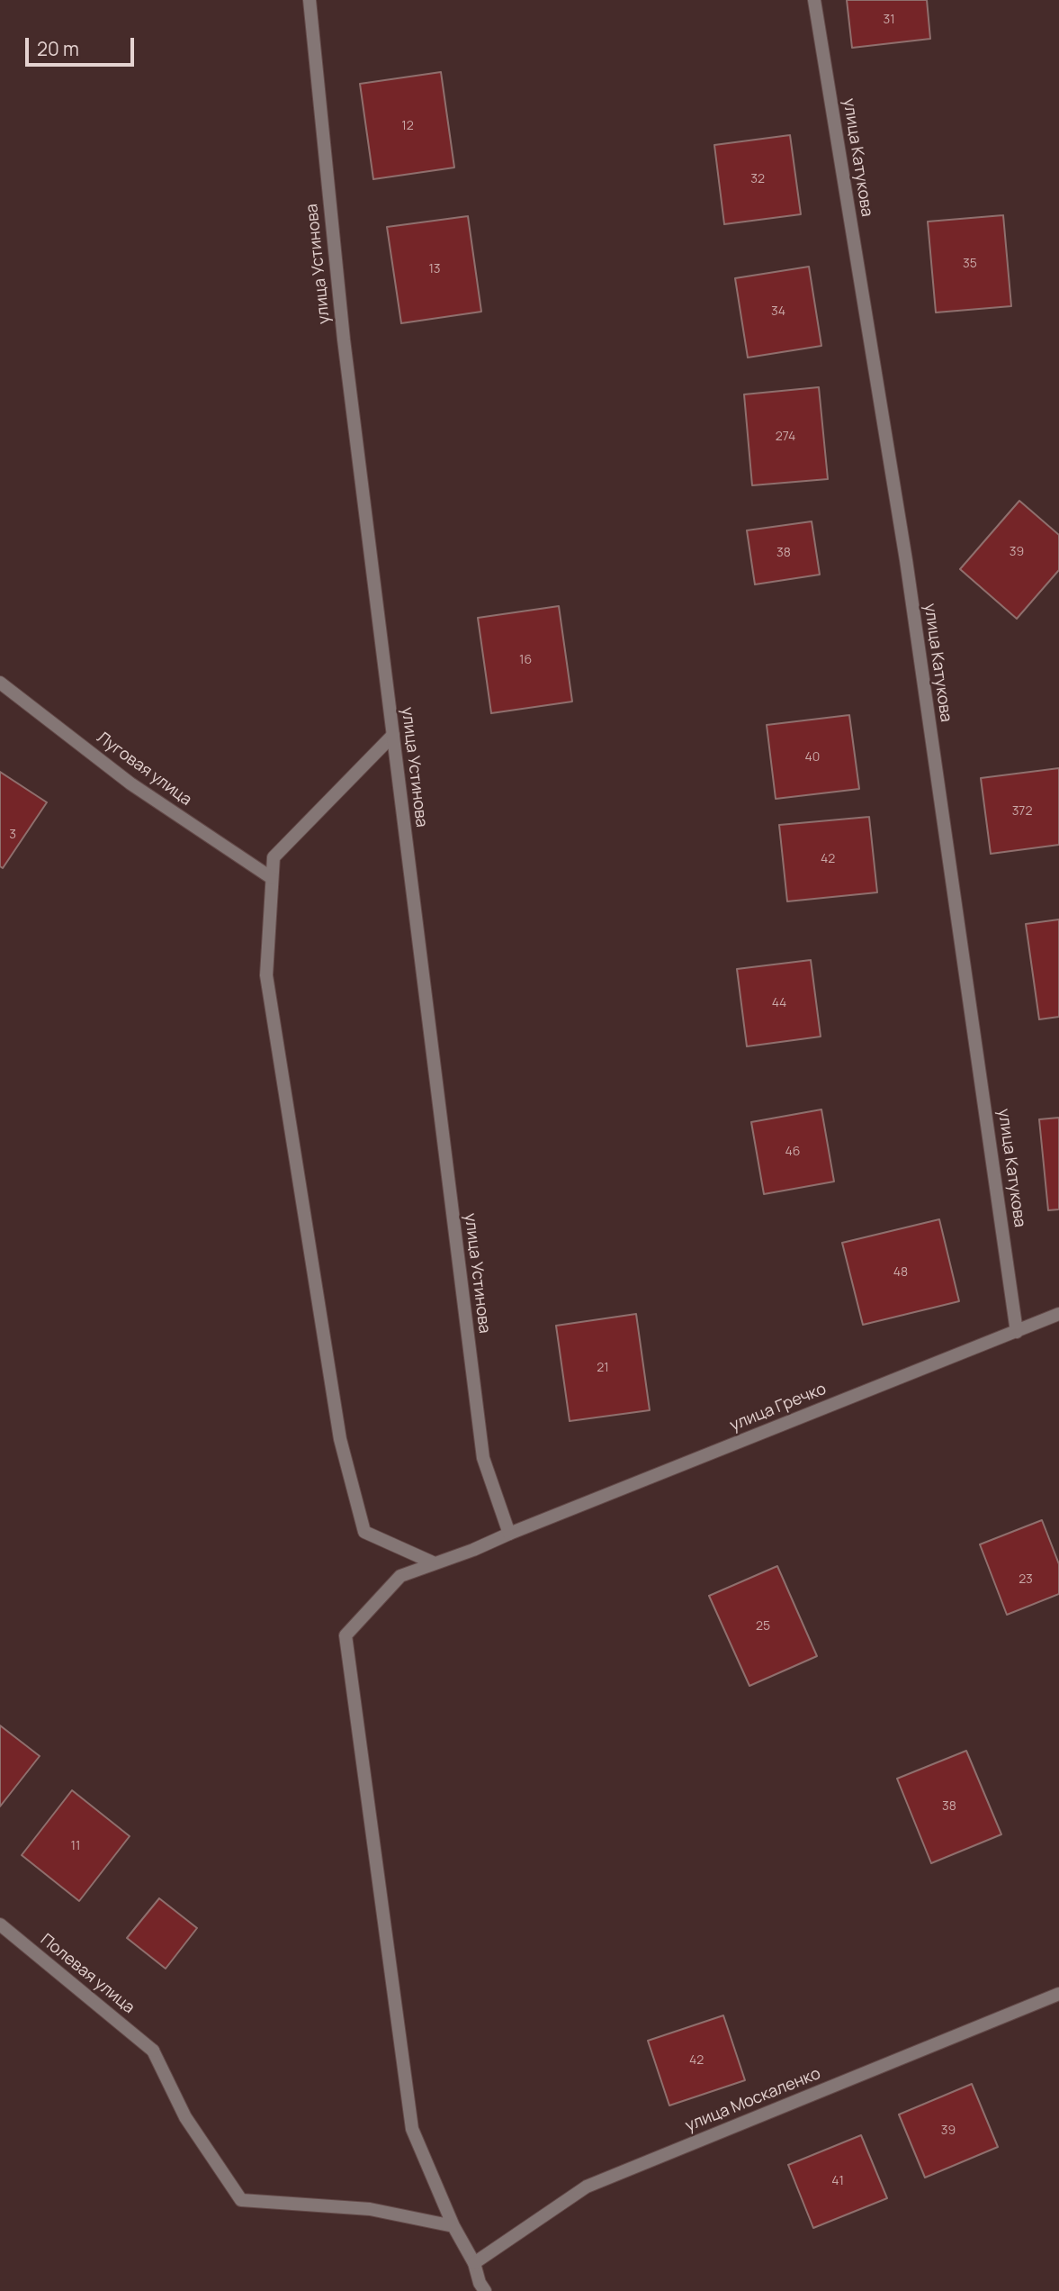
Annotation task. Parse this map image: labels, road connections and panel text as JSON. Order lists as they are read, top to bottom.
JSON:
{
  "streets": {
    "street": [
      "улица Катукова",
      "улица Устинова",
      "Луговая улица",
      "улица Гречко",
      "Полевая улица",
      "улица Москаленко"
    ]
  },
  "crossings": [
    ["улица Катукова", "улица Гречко"],
    ["улица Устинова", "улица Гречко"],
    ["улица Гречко", "Полевая улица"],
    ["улица Гречко", "улица Москаленко"]
  ],
  "house_numbers": [
    "31",
    "12",
    "32",
    "35",
    "13",
    "34",
    "274",
    "39",
    "38",
    "16",
    "40",
    "372",
    "3",
    "42",
    "44",
    "46",
    "48",
    "21",
    "23",
    "25",
    "38",
    "11",
    "42",
    "39",
    "41"
  ],
  "scale_bar": "20 m"
}
